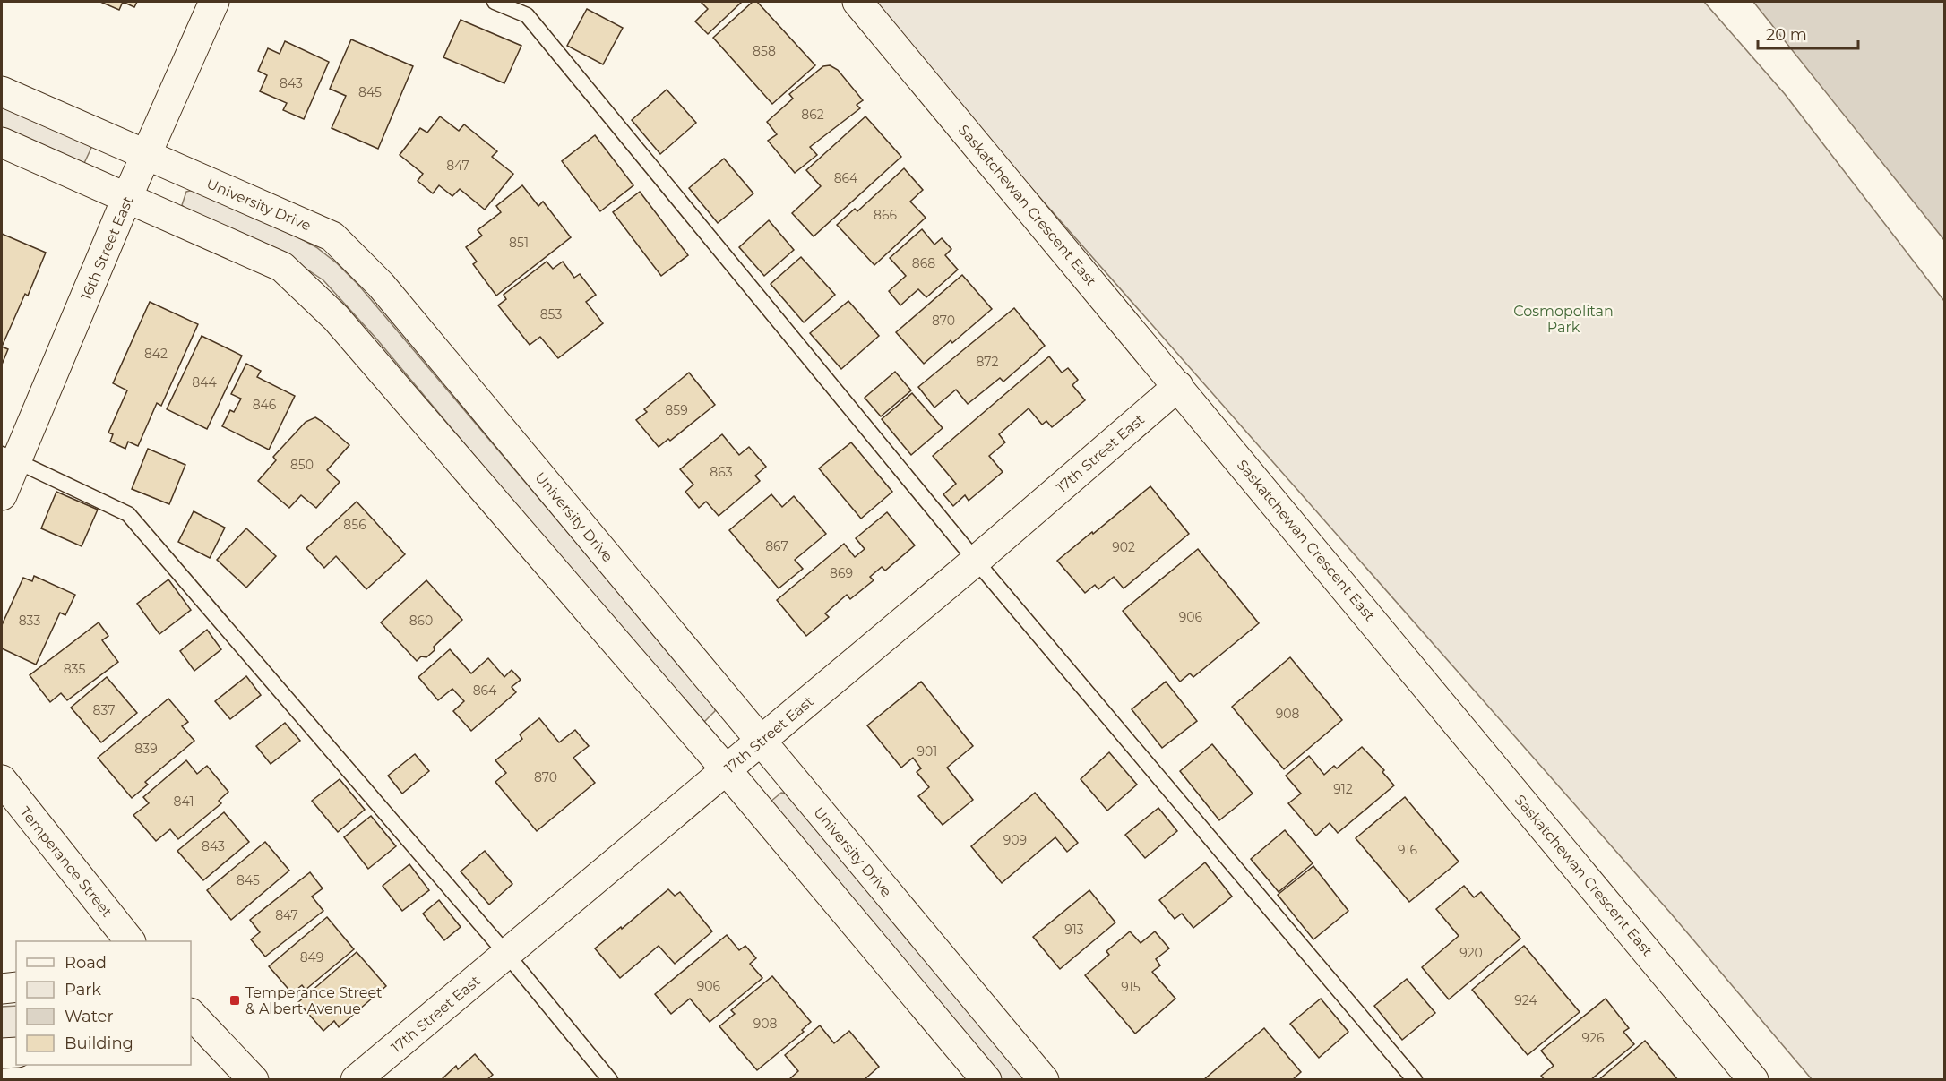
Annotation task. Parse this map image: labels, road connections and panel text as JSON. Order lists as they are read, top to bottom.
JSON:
{
  "streets": {
    "street": [
      "University Drive",
      "Saskatchewan Crescent East",
      "16th Street East",
      "17th Street East",
      "Temperance Street"
    ]
  },
  "crossings": [
    ["University Drive", "16th Street East"],
    ["University Drive", "17th Street East"],
    ["Saskatchewan Crescent East", "17th Street East"]
  ],
  "parks": ["Cosmopolitan Park"],
  "places": {
    "transit": ["Temperance Street & Albert Avenue"]
  },
  "house_numbers": [
    "858",
    "843",
    "845",
    "862",
    "847",
    "864",
    "866",
    "851",
    "868",
    "853",
    "870",
    "842",
    "872",
    "844",
    "846",
    "859",
    "850",
    "863",
    "856",
    "867",
    "902",
    "869",
    "906",
    "833",
    "860",
    "835",
    "864",
    "837",
    "908",
    "839",
    "901",
    "870",
    "912",
    "841",
    "909",
    "843",
    "916",
    "845",
    "847",
    "913",
    "920",
    "849",
    "906",
    "915",
    "924",
    "908",
    "926"
  ],
  "legend": [
    "Road",
    "Park",
    "Water",
    "Building"
  ],
  "scale_bar": "20 m"
}
